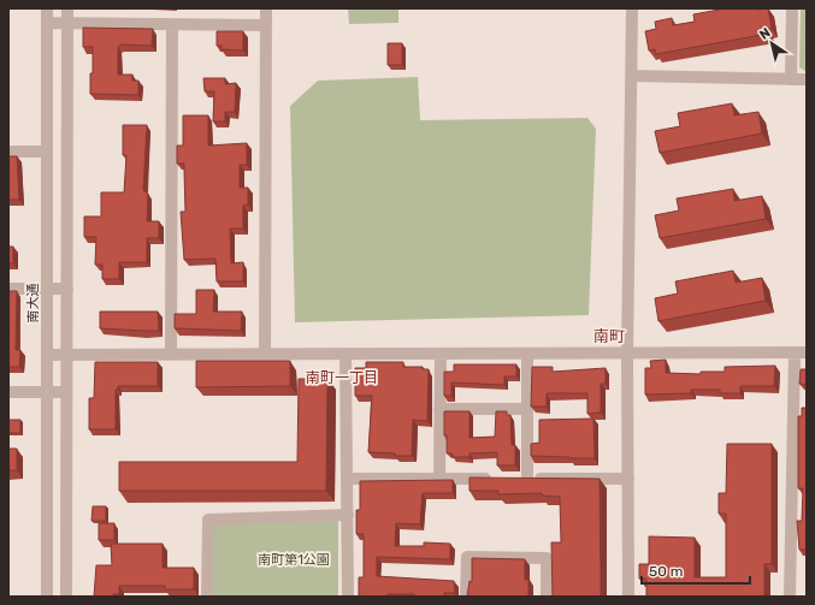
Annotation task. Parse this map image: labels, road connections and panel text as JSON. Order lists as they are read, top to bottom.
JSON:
{
  "streets": {
    "street": ["南大通"]
  },
  "districts": ["南町", "南町一丁目"],
  "parks": ["南町第1公園"],
  "scale_bar": "50 m",
  "north": "top left"
}
